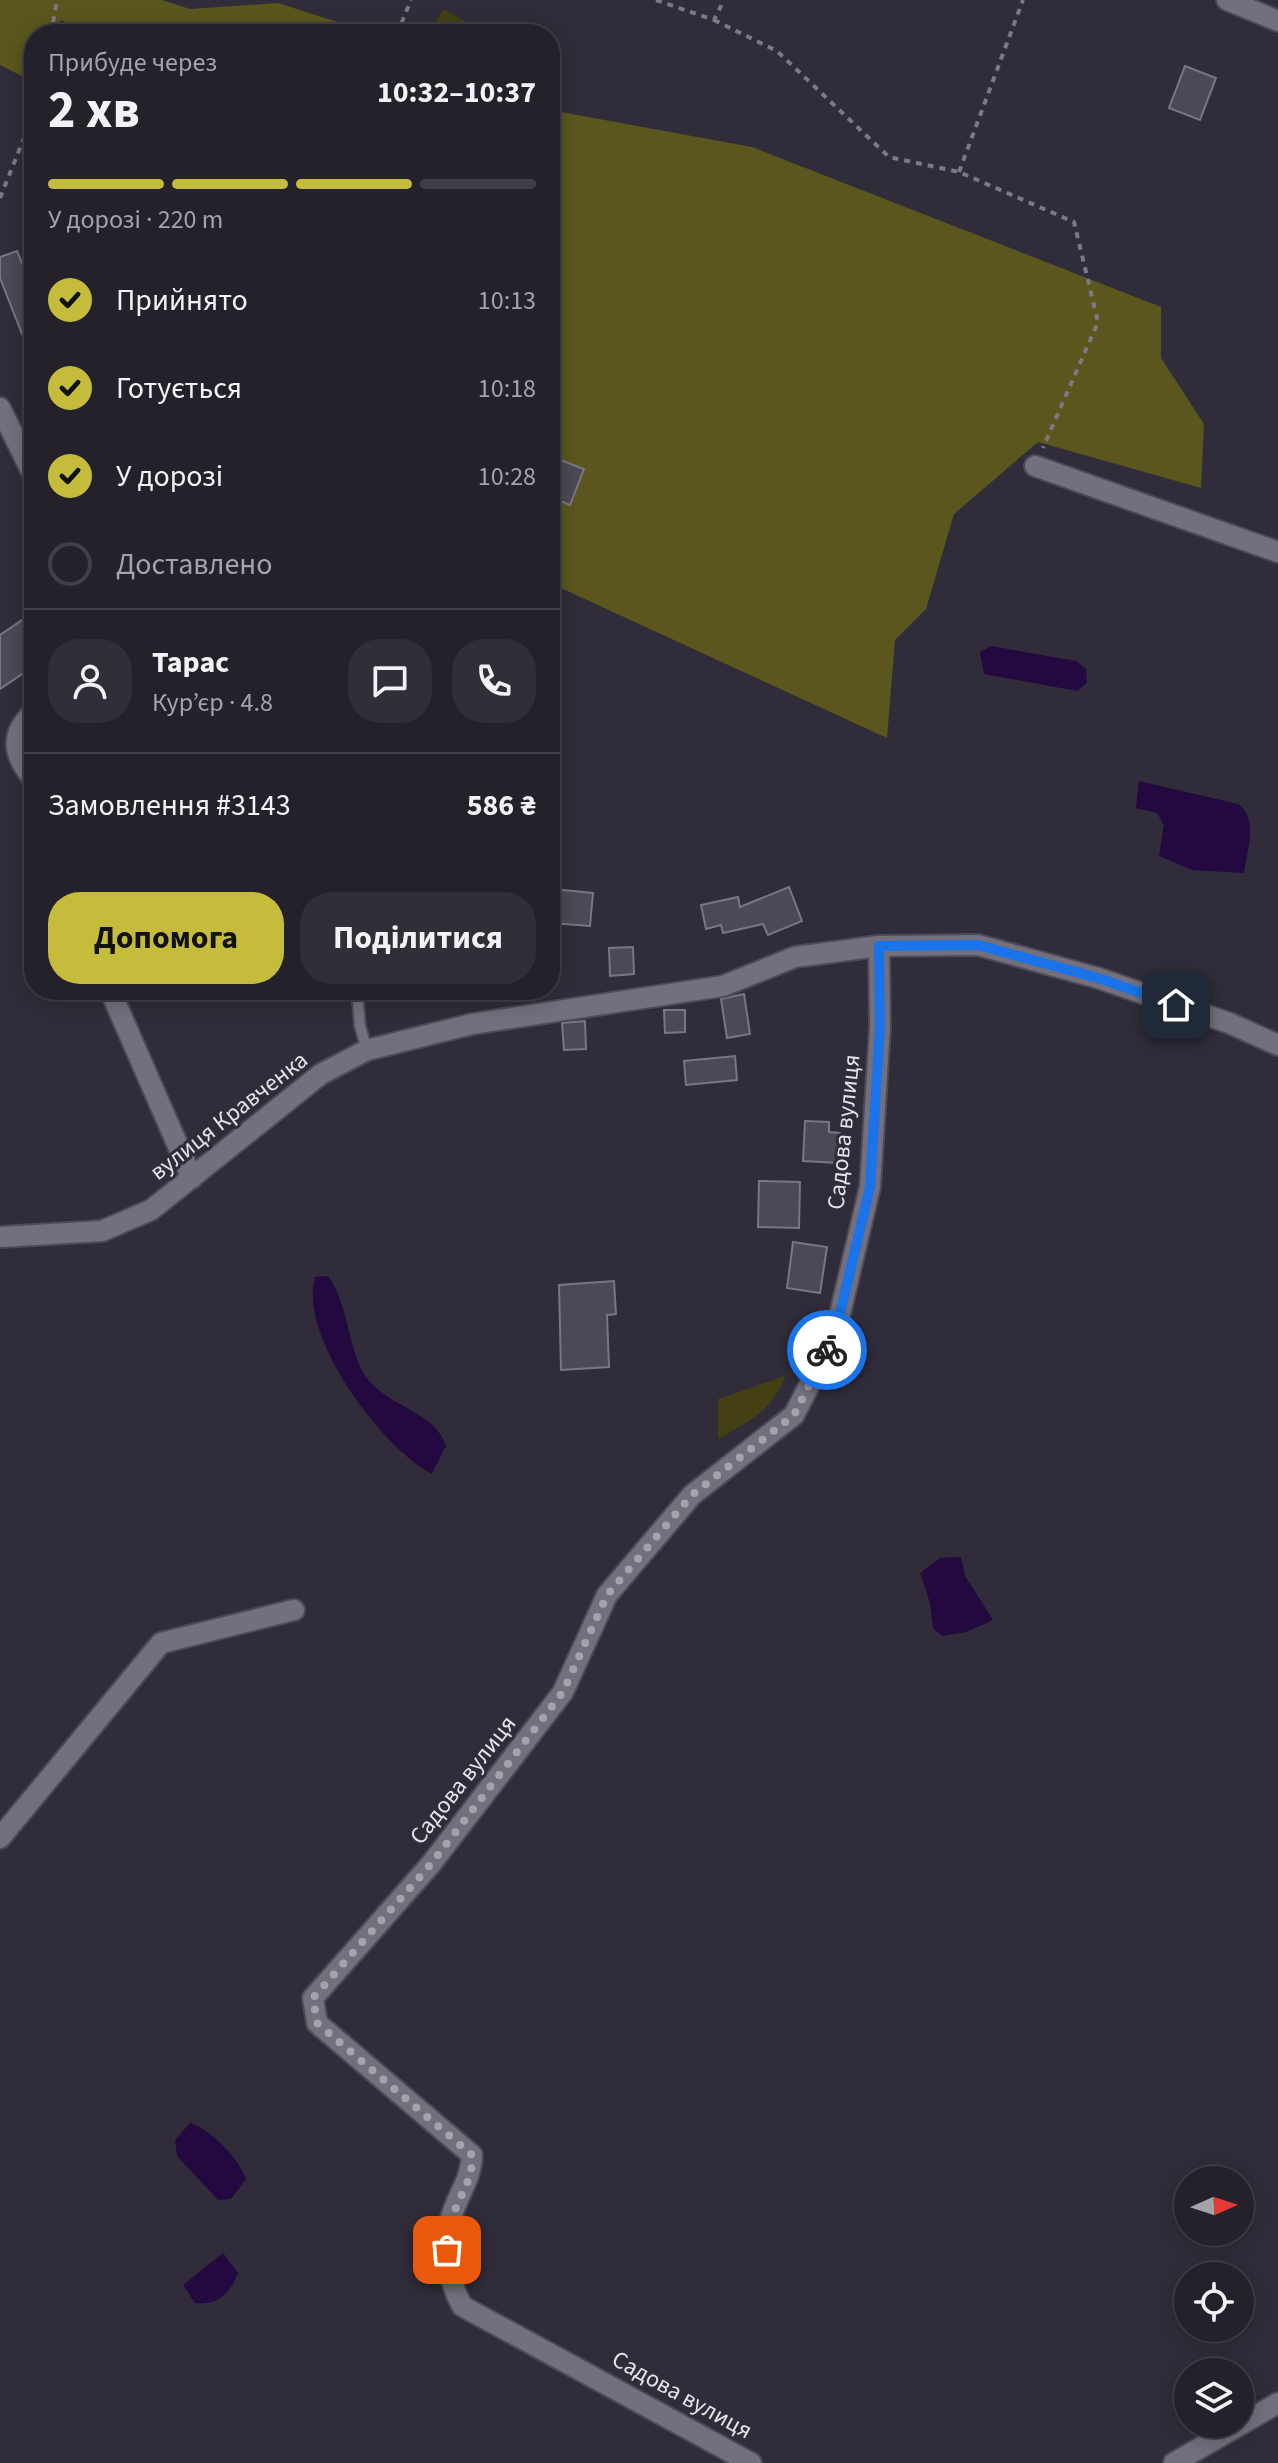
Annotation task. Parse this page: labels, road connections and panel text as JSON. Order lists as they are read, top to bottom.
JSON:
{
  "streets": {
    "street": ["вулиця Кравченка", "Садова вулиця"]
  },
  "crossings": [
    ["вулиця Кравченка", "Садова вулиця"]
  ],
  "north": "right",
  "page": {
    "heading": ["2 хв", "Прибуде через", "10:32–10:37"],
    "panel": [
      "Тарас",
      "Кур’єр · 4.8",
      "Замовлення #3143",
      "586 ₴"
    ],
    "bar": "У дорозі · 220 m",
    "list": [
      ["Прийнято", "10:13"],
      ["Готується", "10:18"],
      ["У дорозі", "10:28"],
      "Доставлено"
    ],
    "buttons": ["Допомога", "Поділитися"]
  }
}
